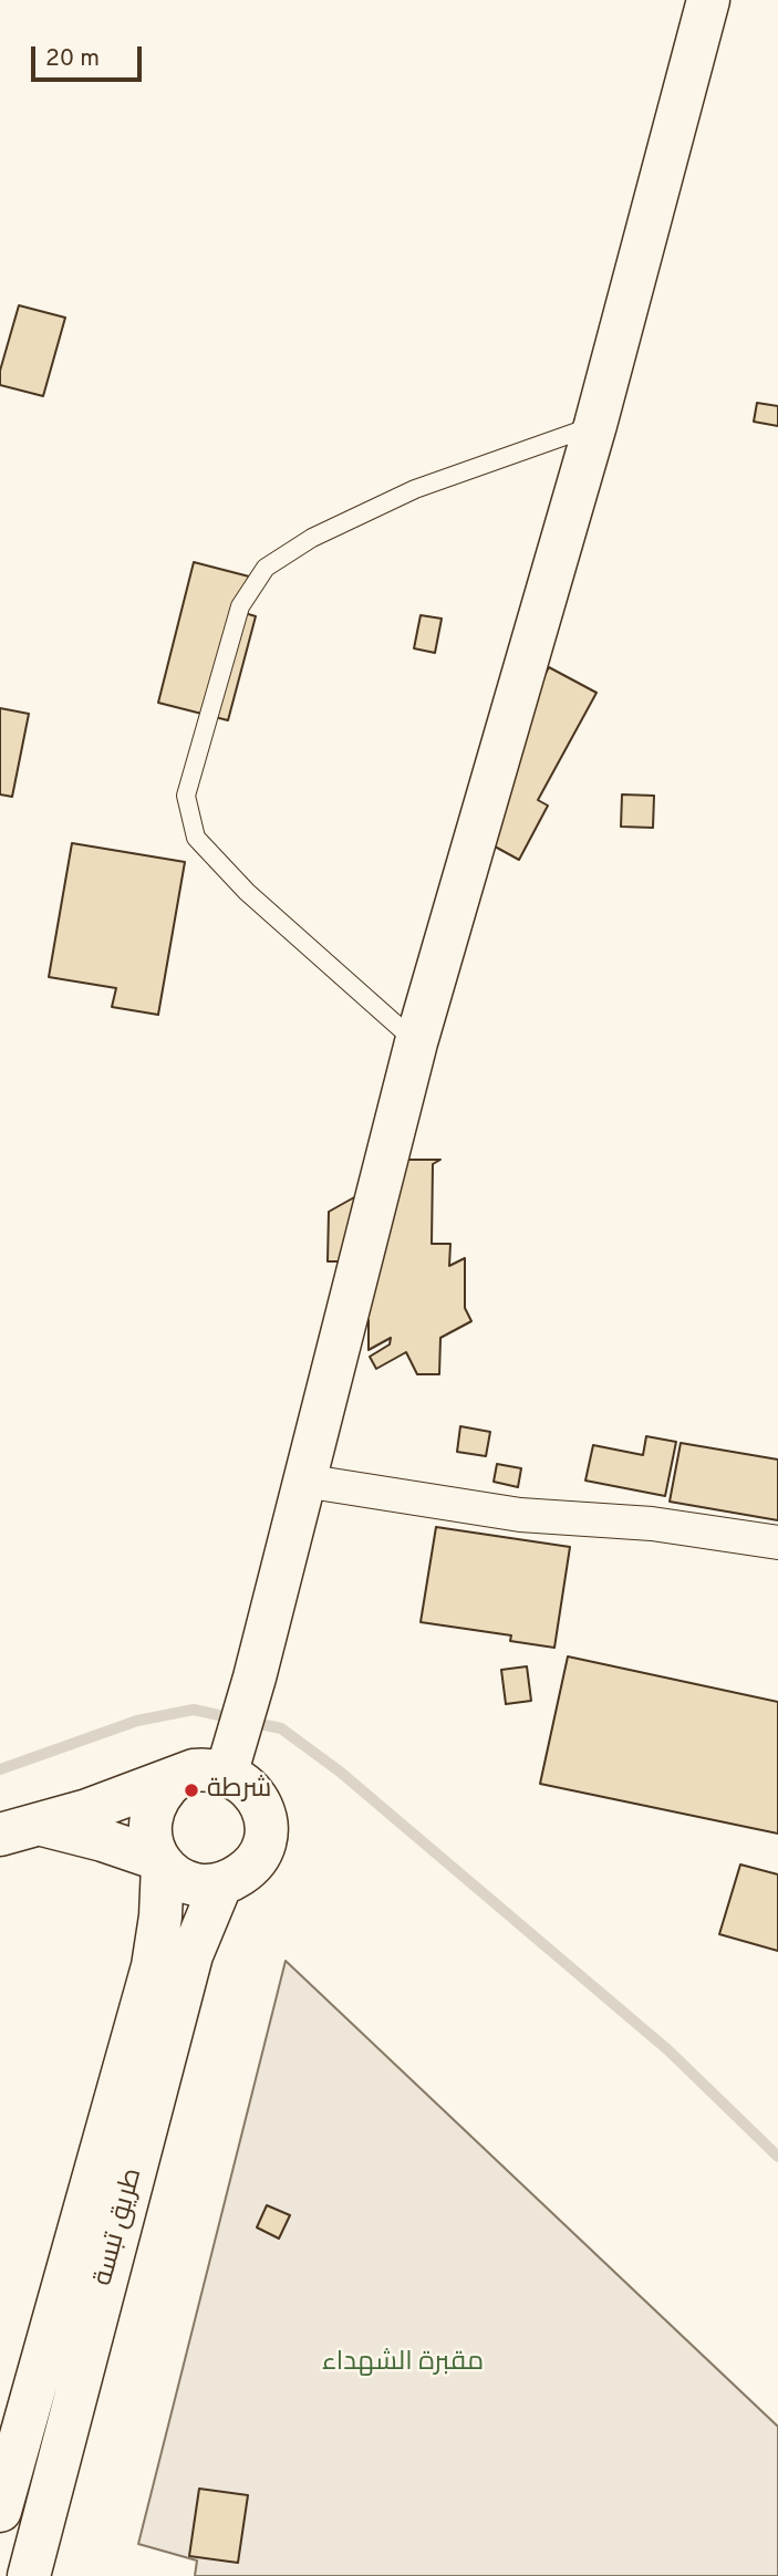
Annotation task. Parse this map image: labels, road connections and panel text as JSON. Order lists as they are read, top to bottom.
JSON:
{
  "streets": {
    "main road": ["طريق تبسة"]
  },
  "parks": ["مقبرة الشهداء"],
  "places": ["شرطة"],
  "scale_bar": "20 m"
}
